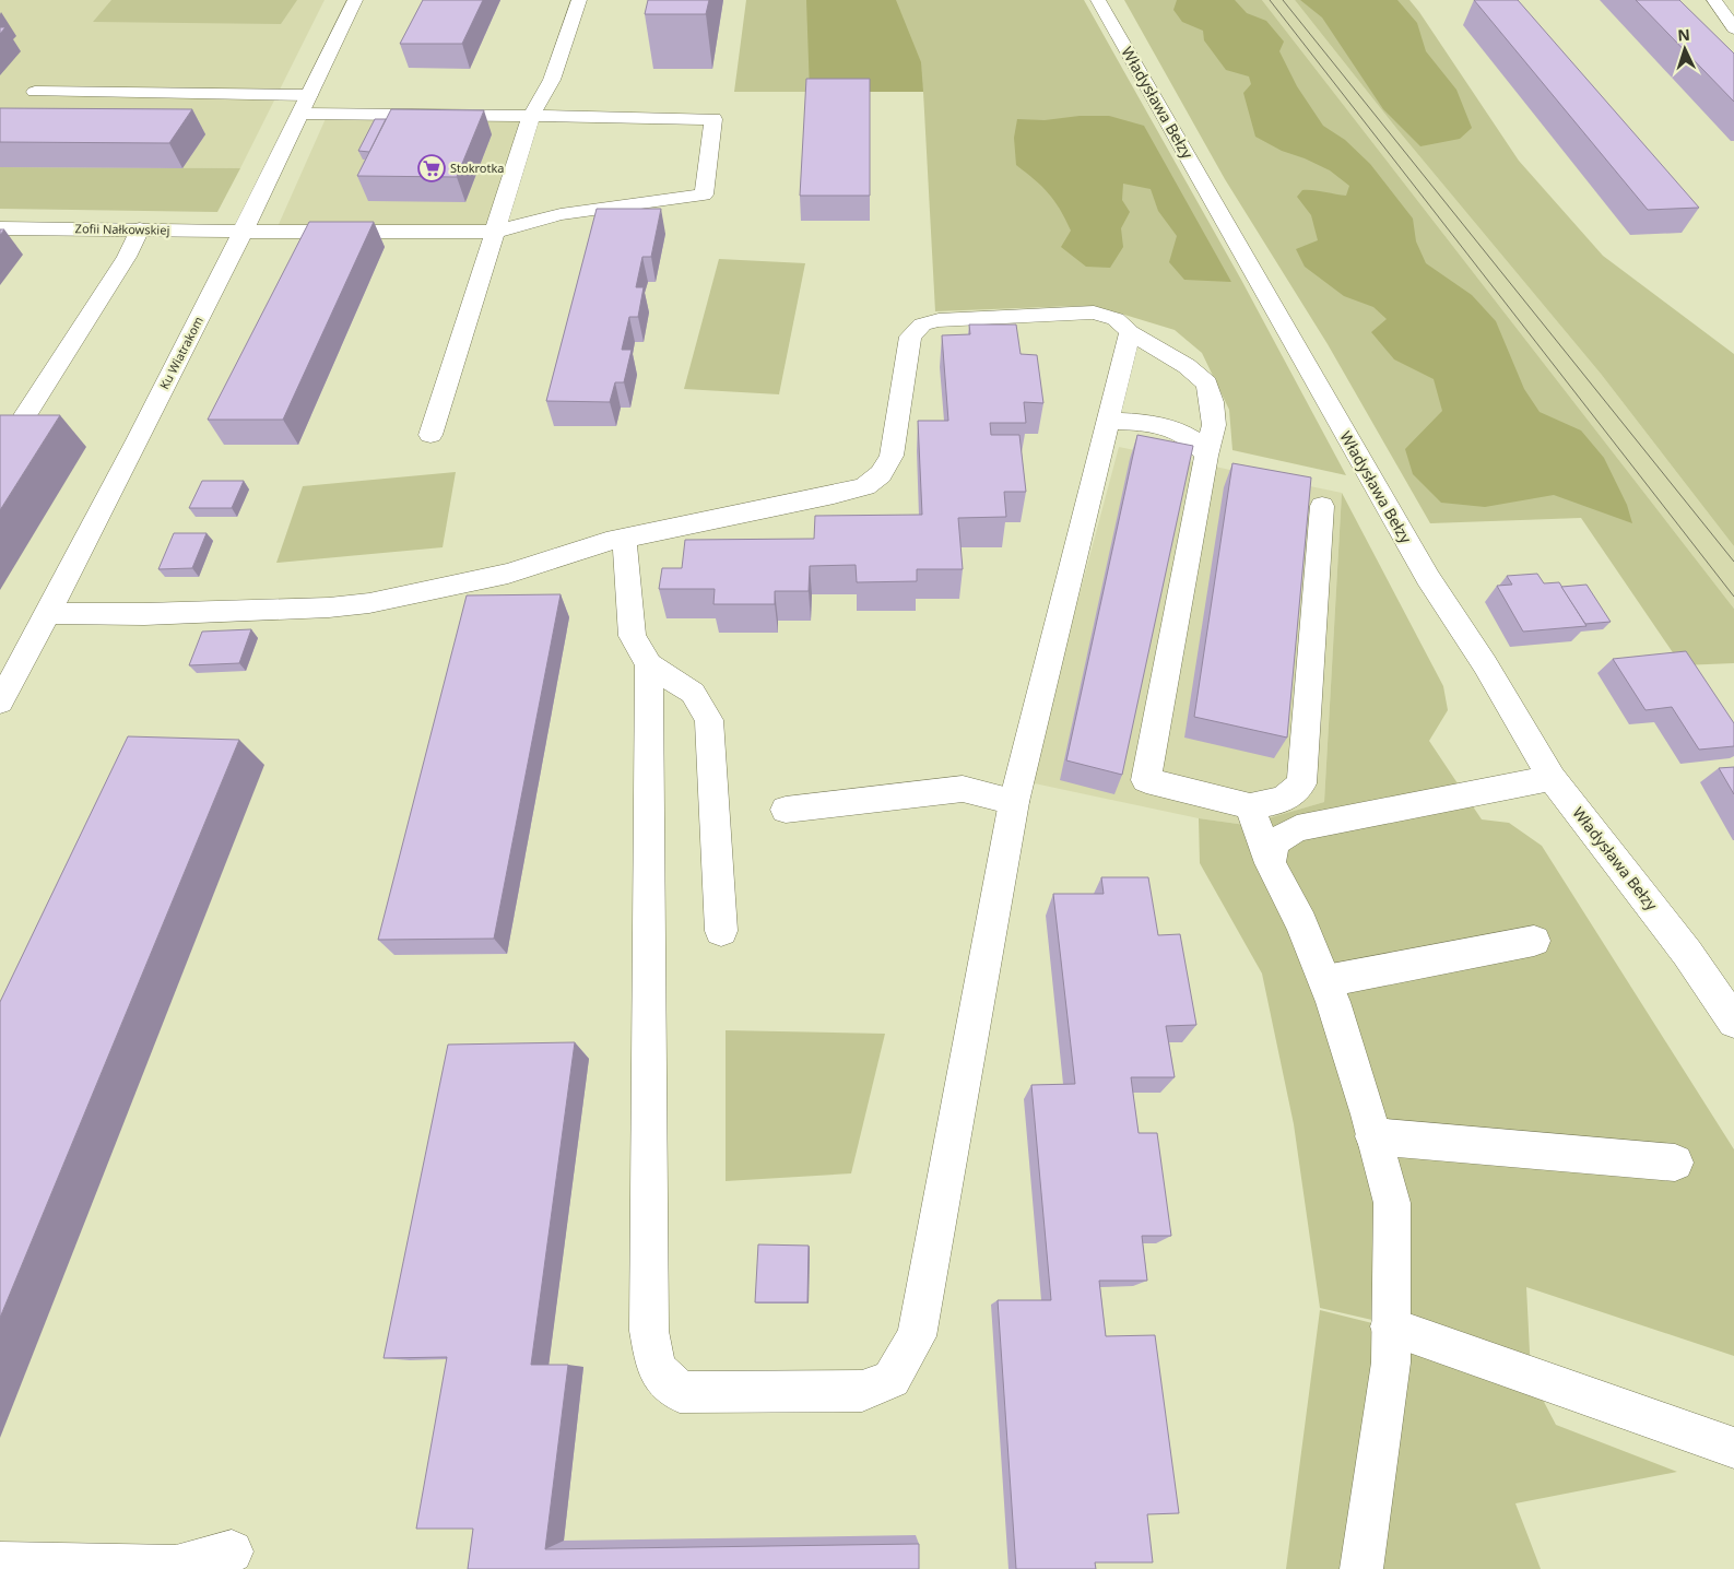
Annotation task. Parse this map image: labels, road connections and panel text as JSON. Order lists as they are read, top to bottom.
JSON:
{
  "streets": {
    "street": ["Władysława Bełzy", "Zofii Nałkowskiej", "Ku Wiatrakom"]
  },
  "crossings": [
    ["Zofii Nałkowskiej", "Ku Wiatrakom"]
  ],
  "places": {
    "supermarket": ["Stokrotka"]
  },
  "north": "top"
}
